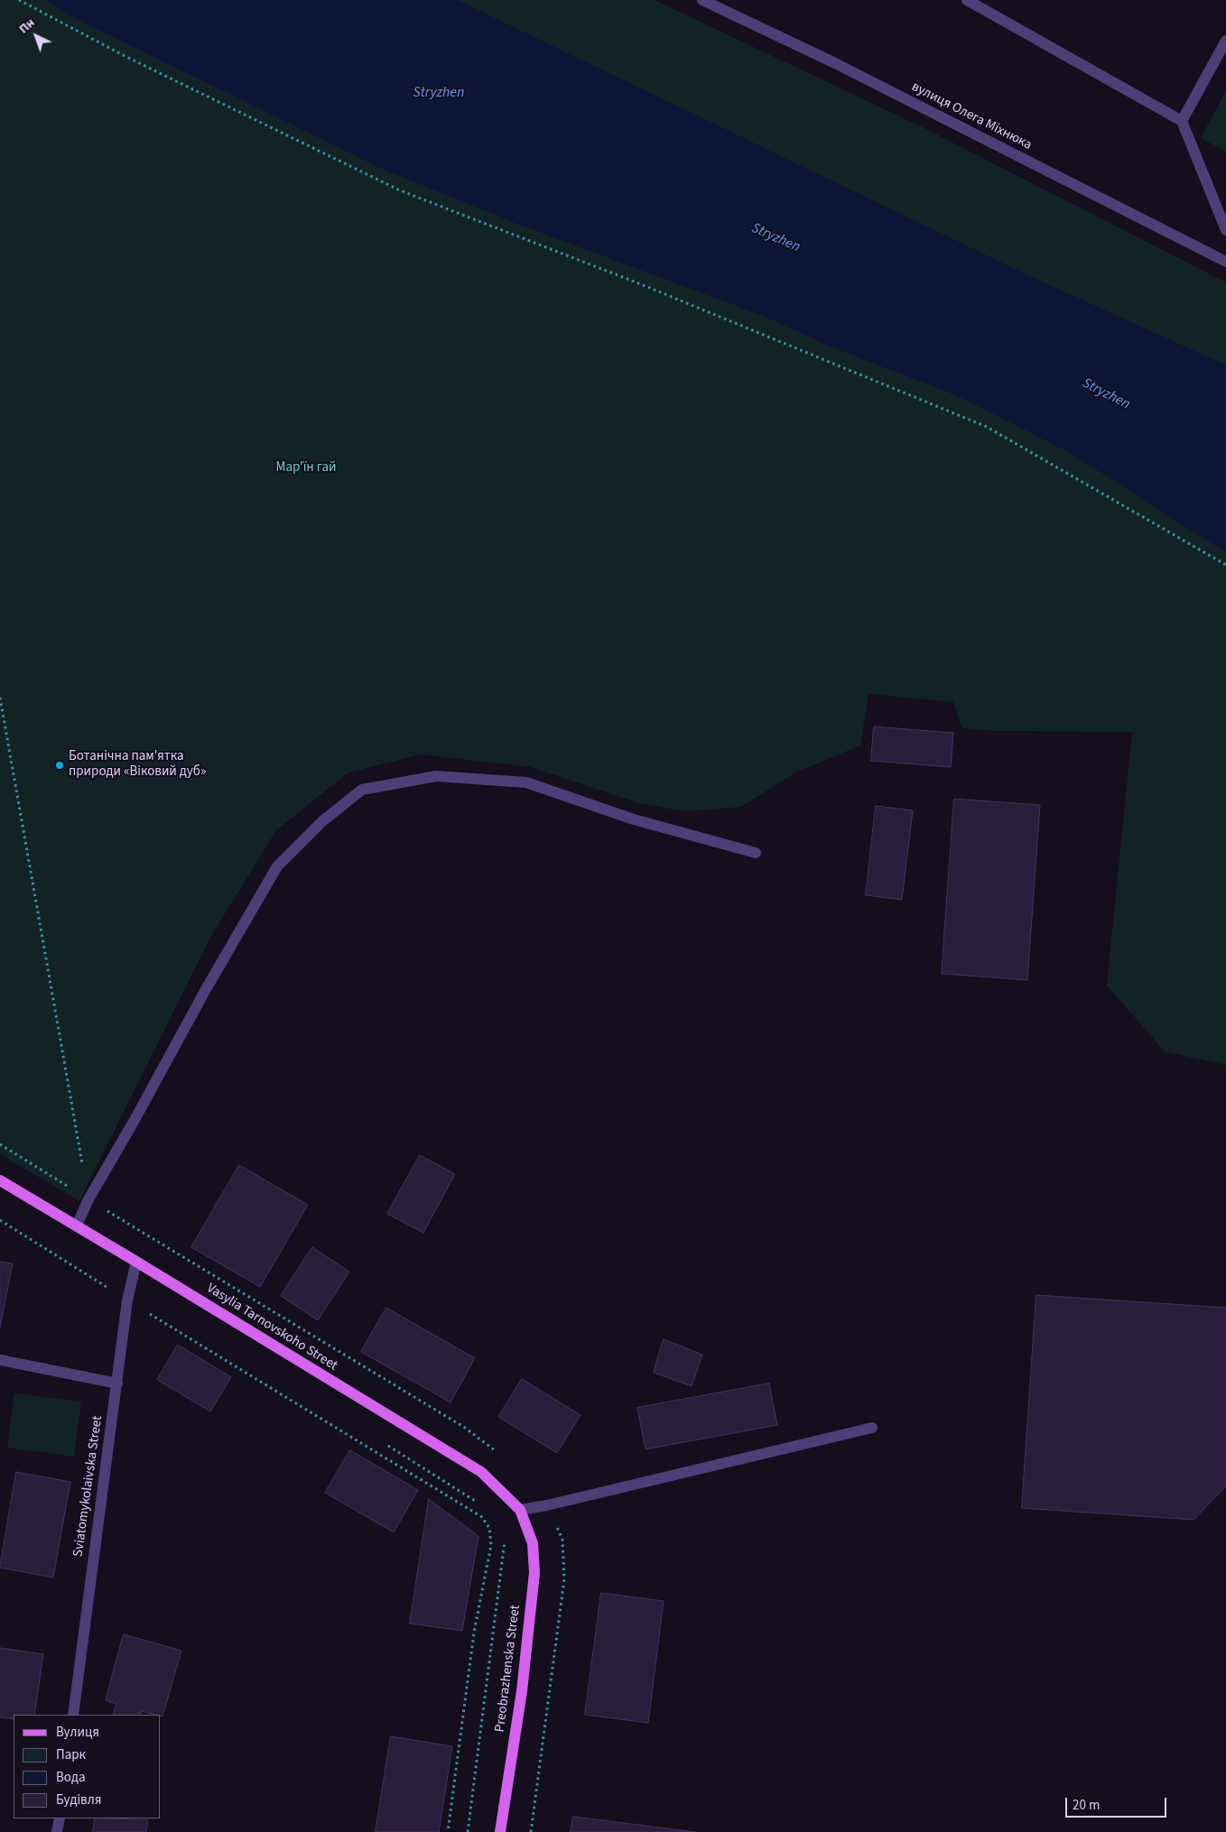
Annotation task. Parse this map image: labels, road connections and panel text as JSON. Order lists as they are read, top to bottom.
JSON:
{
  "streets": {
    "main road": ["Vasylia Tarnovskoho Street", "Preobrazhenska Street"],
    "street": ["вулиця Олега Міхнюка", "Sviatomykolaivska Street"]
  },
  "crossings": [
    ["Vasylia Tarnovskoho Street", "Sviatomykolaivska Street"],
    ["Vasylia Tarnovskoho Street", "Preobrazhenska Street"]
  ],
  "water": ["Stryzhen"],
  "parks": ["Мар'їн гай"],
  "places": ["Ботанічна пам'ятка природи «Віковий дуб»"],
  "legend": [
    "Вулиця",
    "Парк",
    "Вода",
    "Будівля"
  ],
  "scale_bar": "20 m",
  "north": "top left"
}
